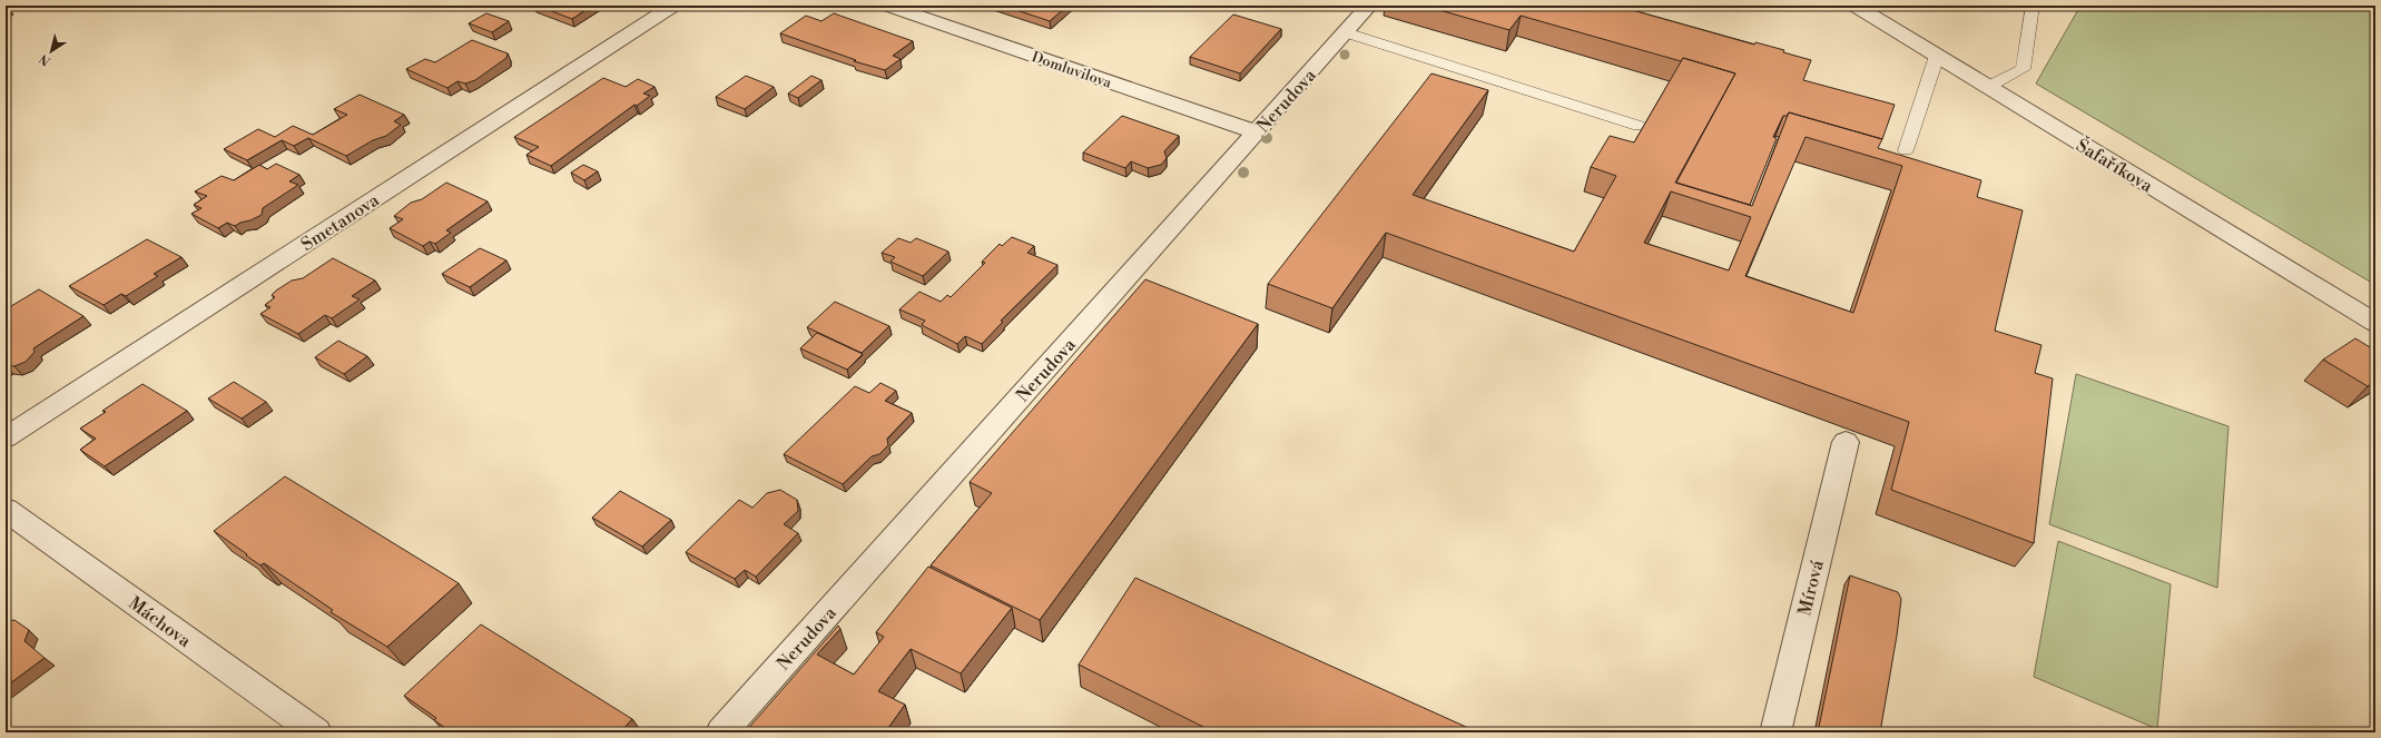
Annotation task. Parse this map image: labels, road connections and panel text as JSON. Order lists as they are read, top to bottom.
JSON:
{
  "streets": {
    "street": [
      "Domluvilova",
      "Nerudova",
      "Šafaříkova",
      "Smetanova",
      "Mírová",
      "Máchova"
    ]
  },
  "crossings": [
    ["Domluvilova", "Nerudova"]
  ],
  "north": "bottom left"
}
